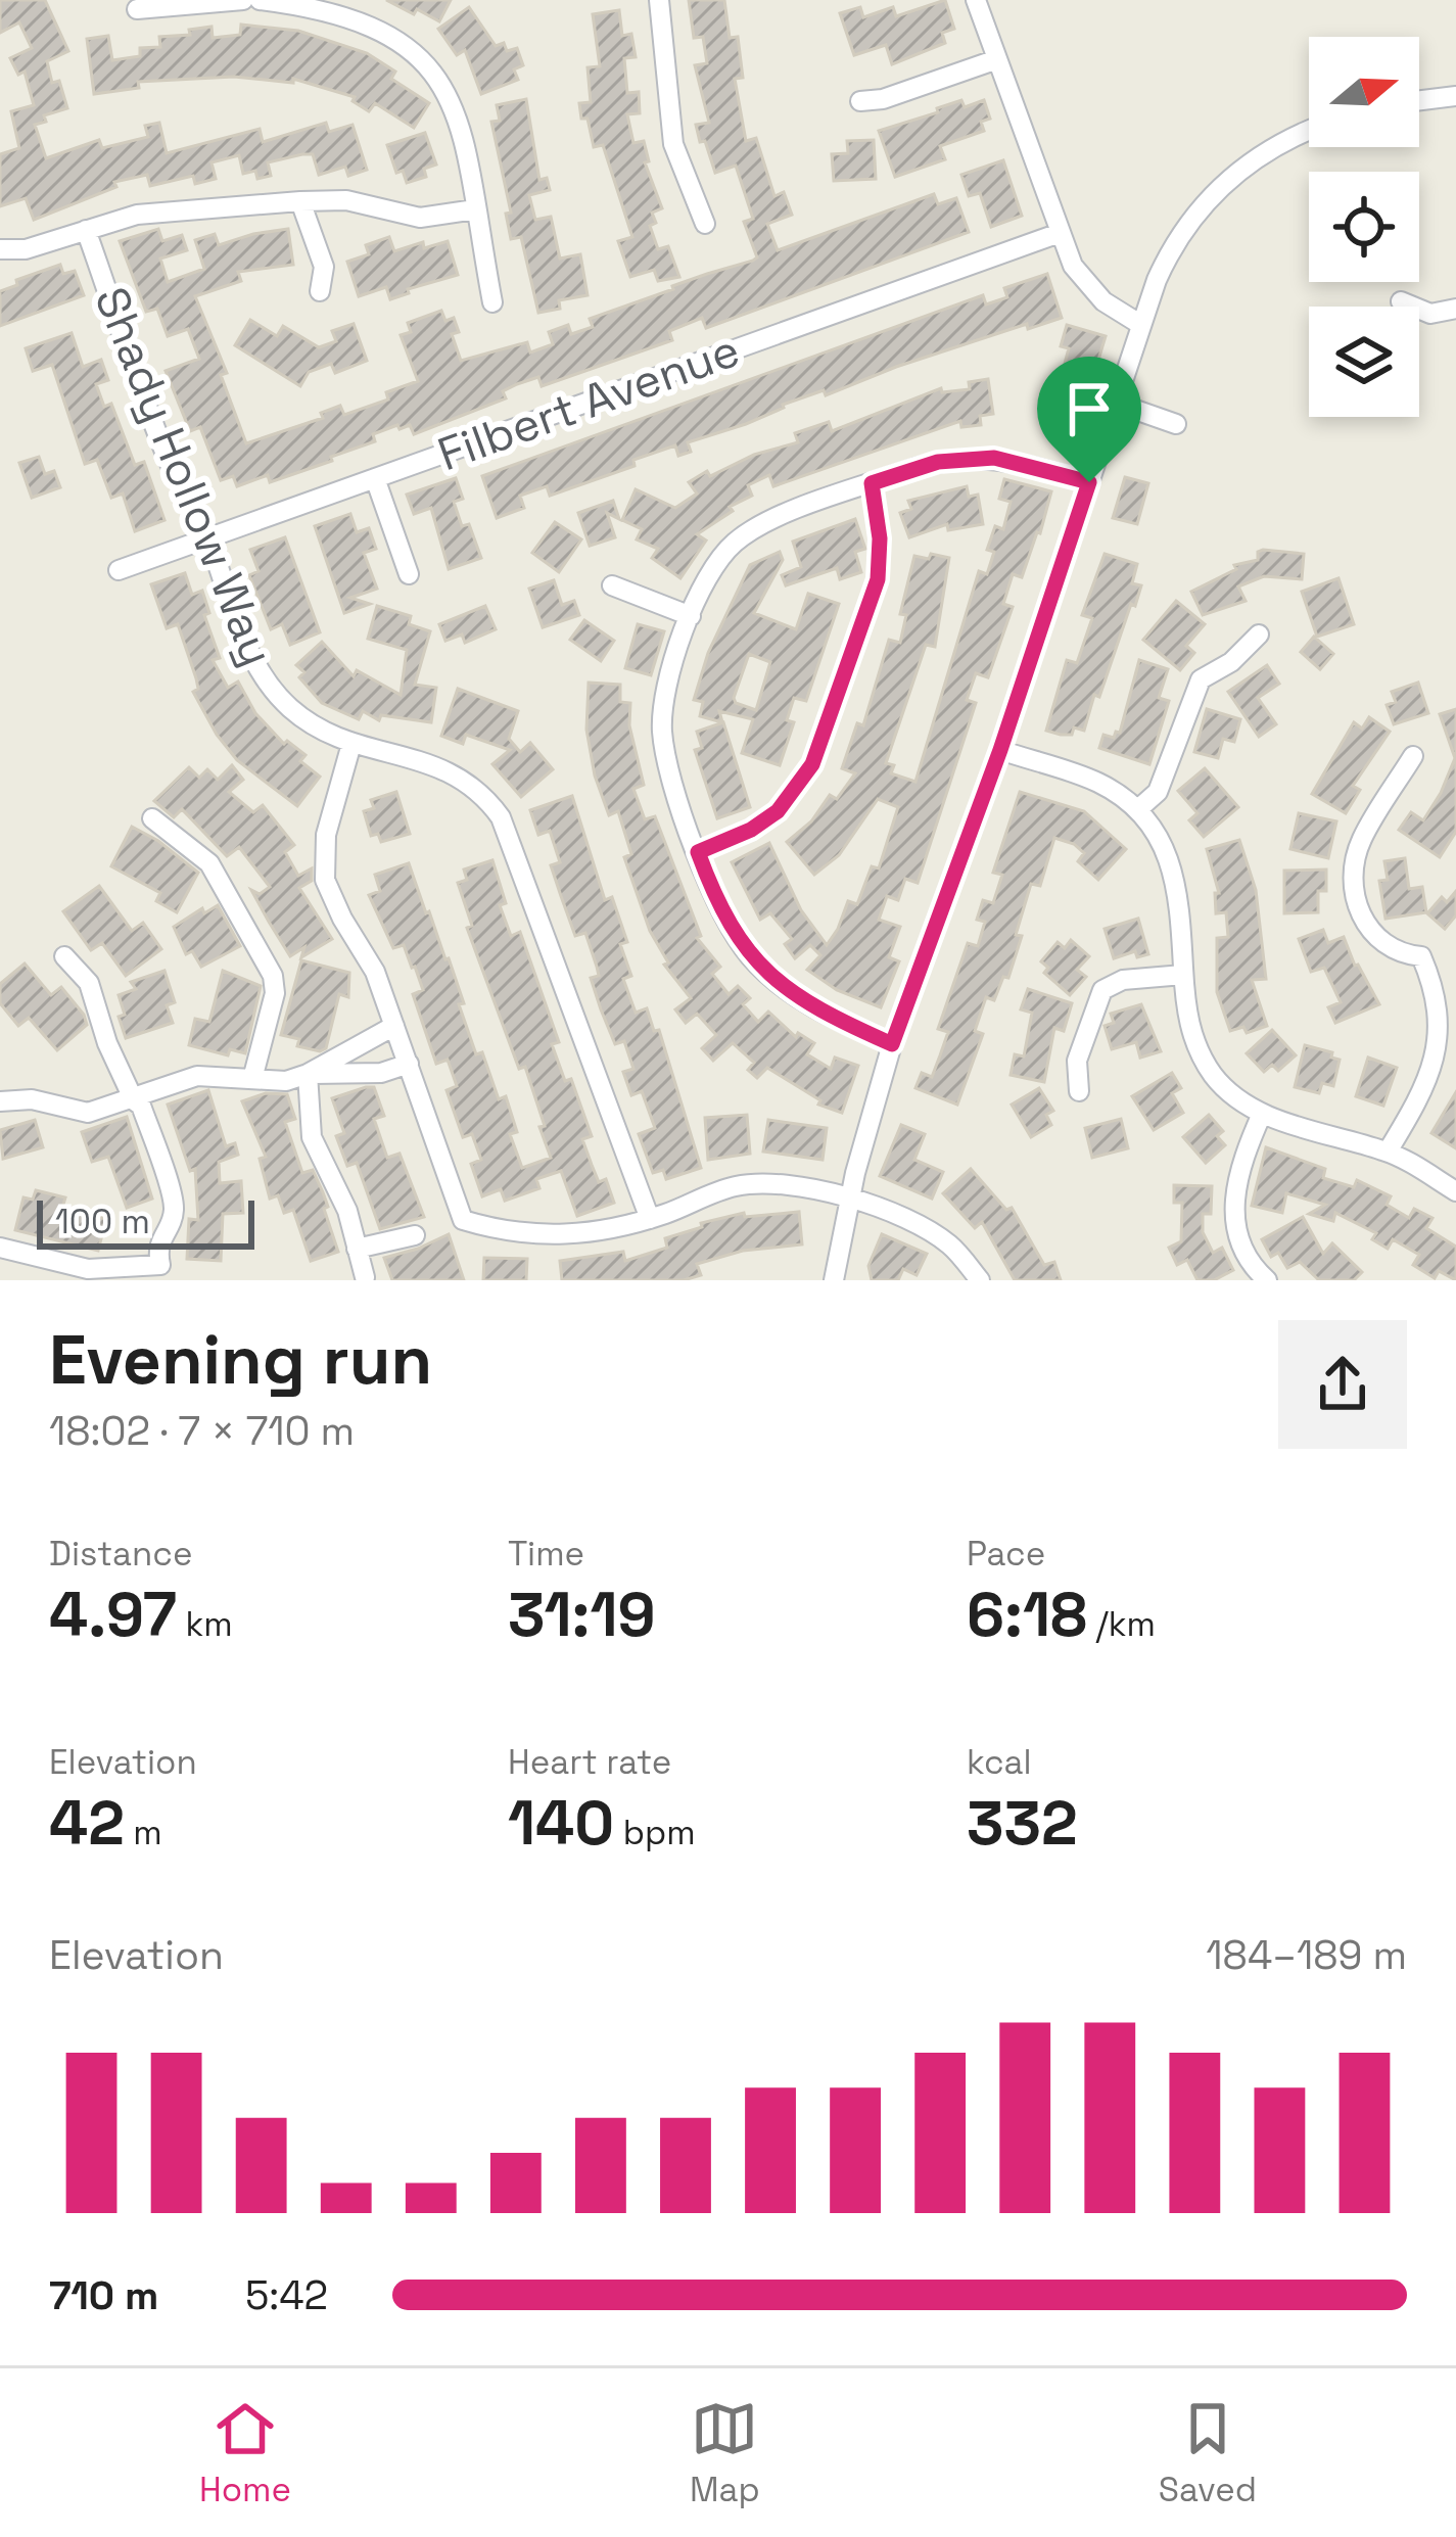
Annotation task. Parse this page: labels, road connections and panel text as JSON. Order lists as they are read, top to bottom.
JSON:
{
  "streets": {
    "street": ["Filbert Avenue", "Shady Hollow Way"]
  },
  "crossings": [
    ["Filbert Avenue", "Shady Hollow Way"]
  ],
  "scale_bar": "100 m",
  "north": "right",
  "page": {
    "scale": "100 m",
    "heading": ["Evening run", "18:02 · 7 × 710 m"],
    "stats": [
      ["Distance", "4.97 km"],
      ["Time", "31:19"],
      ["Pace", "6:18 /km"],
      ["Elevation", "42 m"],
      ["Heart rate", "140 bpm"],
      ["kcal", "332"]
    ],
    "chart": ["Elevation", "184–189 m"],
    "list": [
      {
        "name": "710 m",
        "note": "5:42"
      }
    ],
    "tabs": ["Home", "Map", "Saved"]
  }
}
